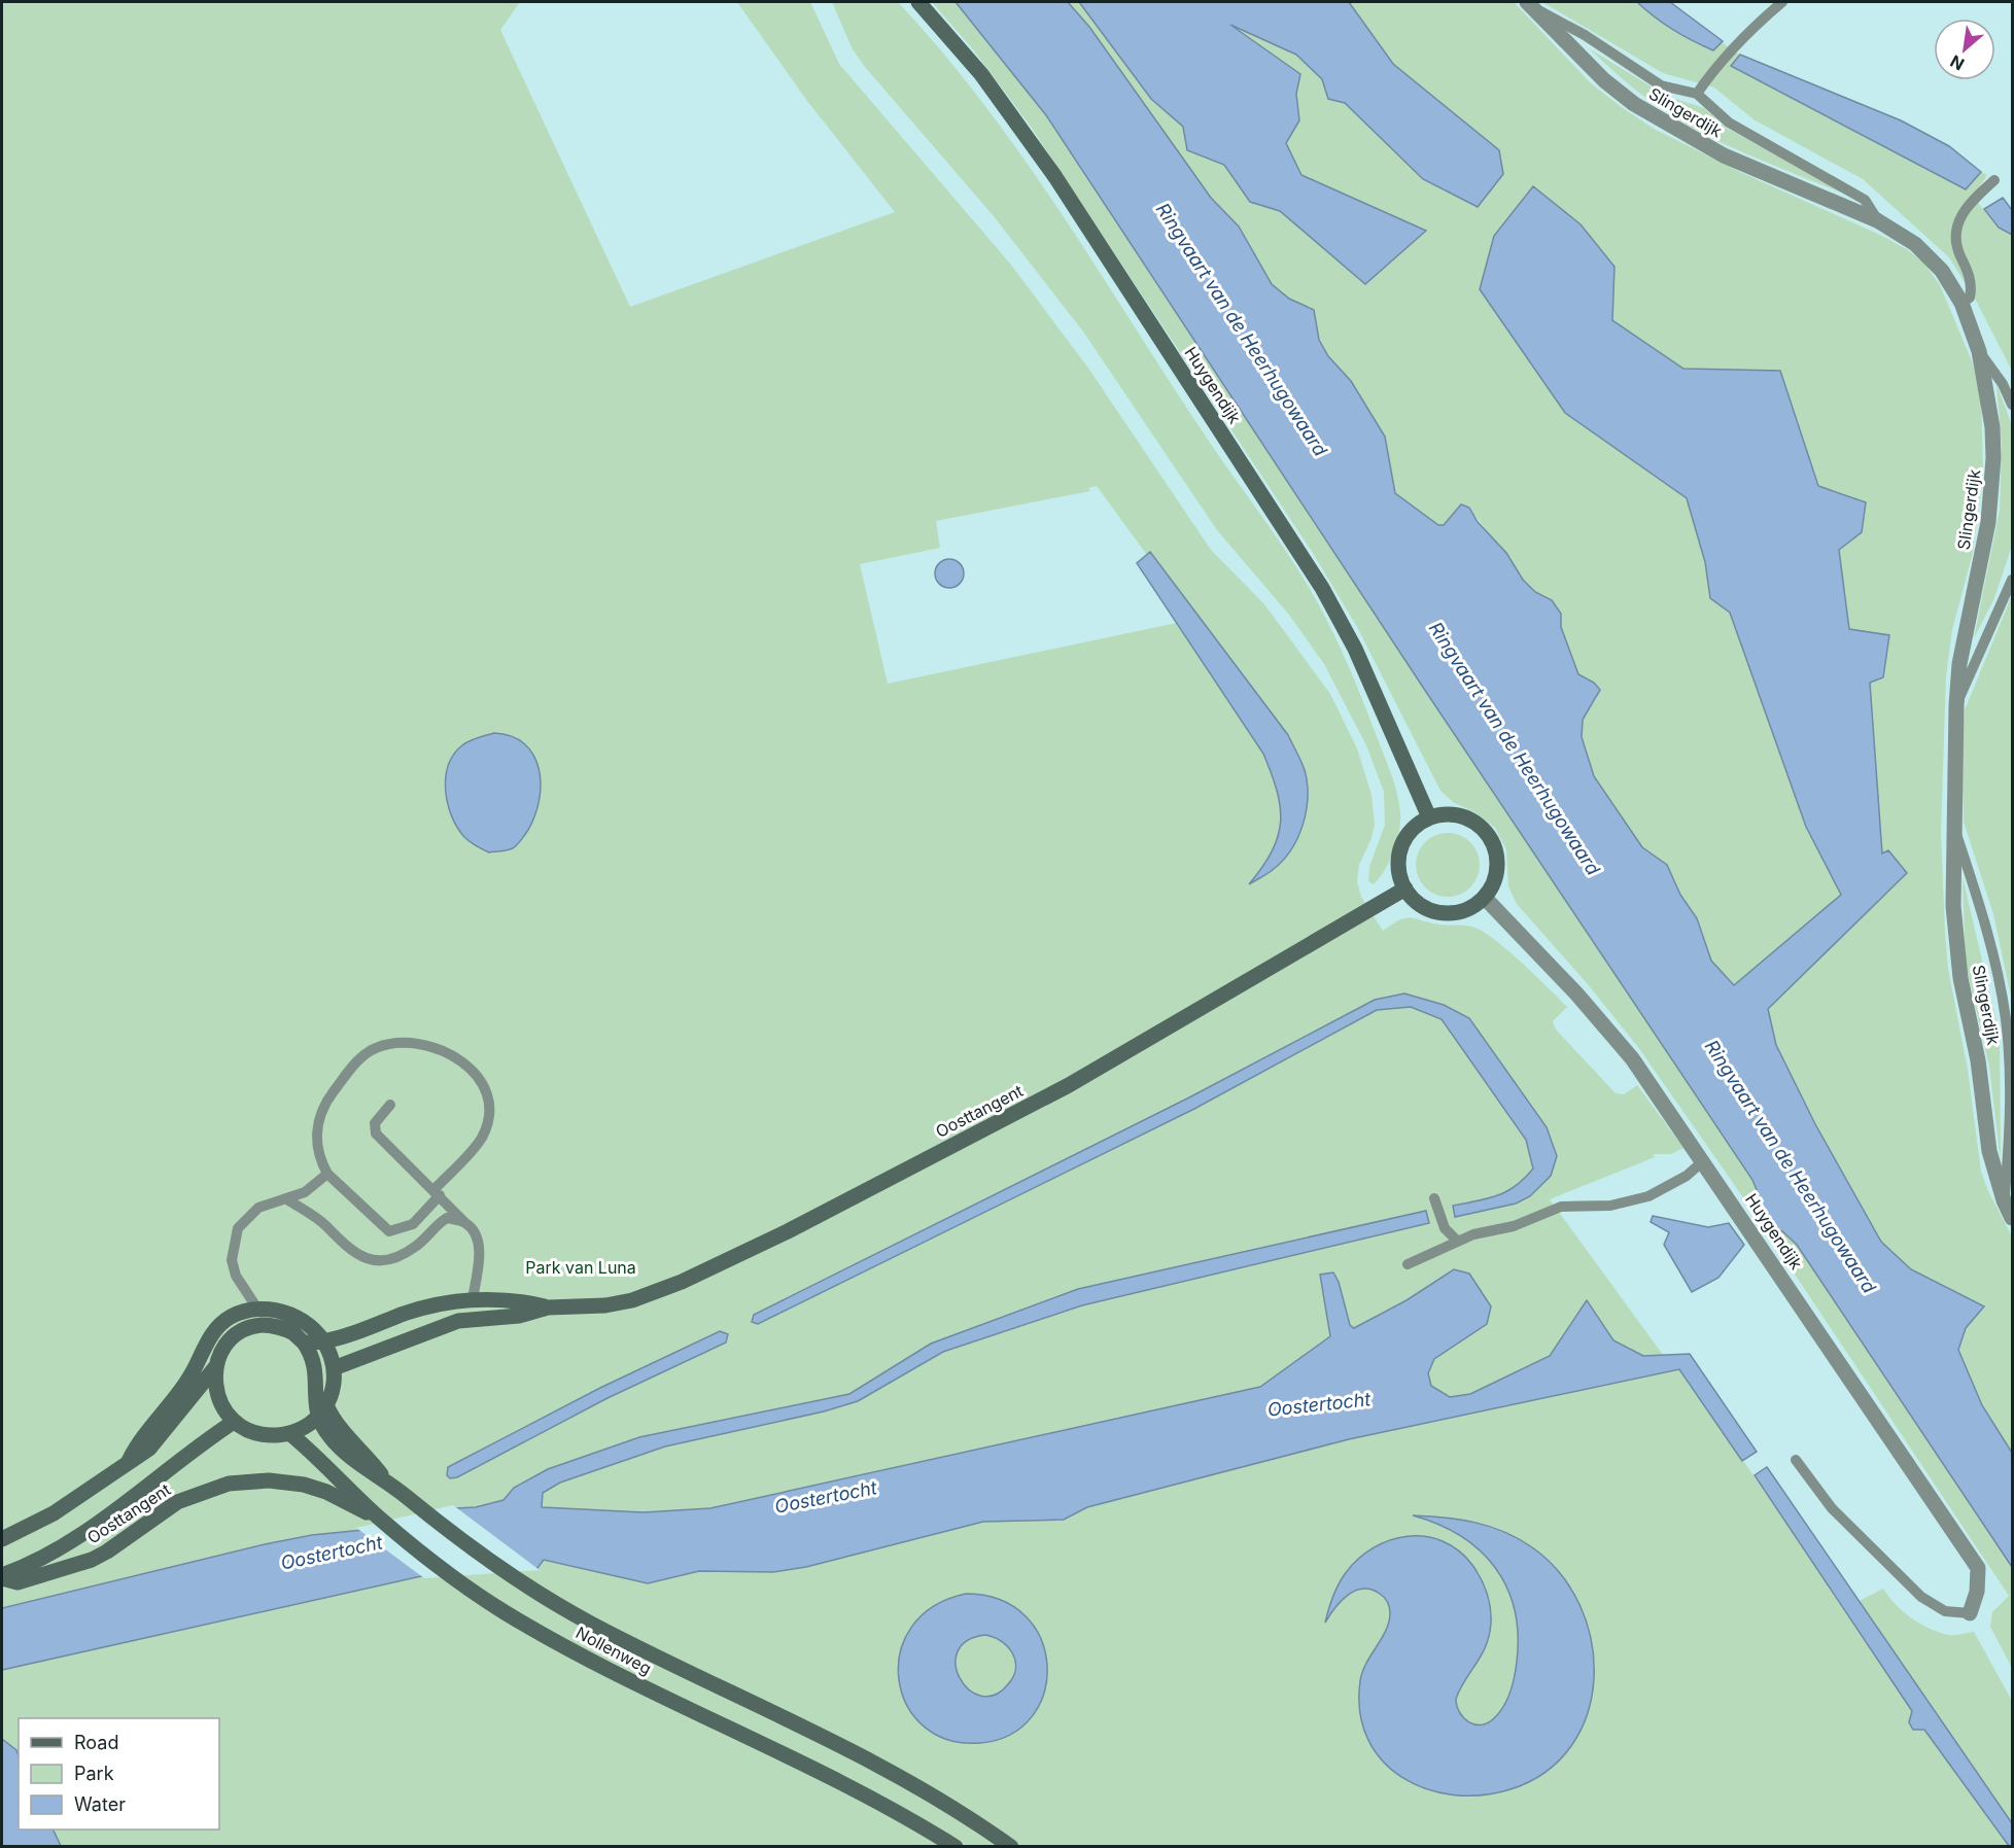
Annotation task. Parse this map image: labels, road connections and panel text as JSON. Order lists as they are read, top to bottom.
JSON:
{
  "streets": {
    "main road": ["Huygendijk", "Oosttangent", "Nollenweg"],
    "street": ["Slingerdijk"]
  },
  "crossings": [
    ["Huygendijk", "Oosttangent"],
    ["Oosttangent", "Nollenweg"]
  ],
  "water": ["Ringvaart van de Heerhugowaard", "Oostertocht"],
  "parks": ["Park van Luna"],
  "legend": ["Road", "Park", "Water"],
  "north": "bottom left"
}
